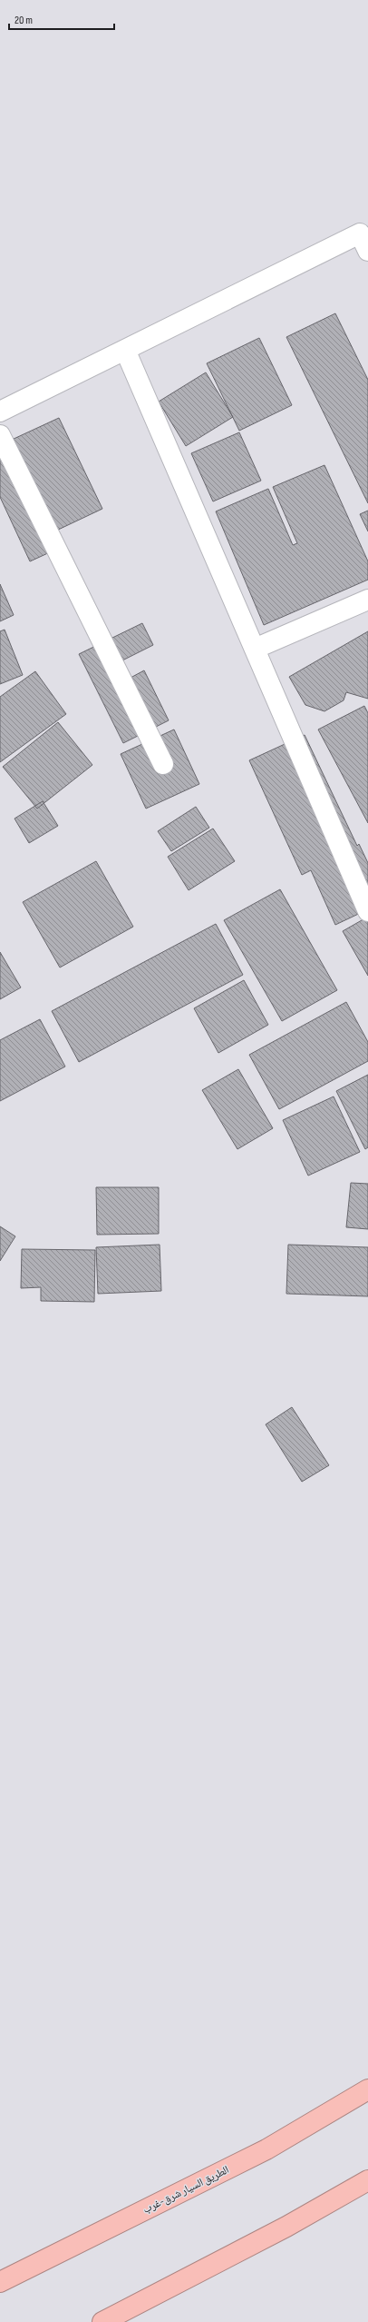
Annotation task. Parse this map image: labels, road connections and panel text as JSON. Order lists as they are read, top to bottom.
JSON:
{
  "streets": {
    "highway": ["الطريق السيار شرق-غرب"]
  },
  "scale_bar": "20 m"
}
